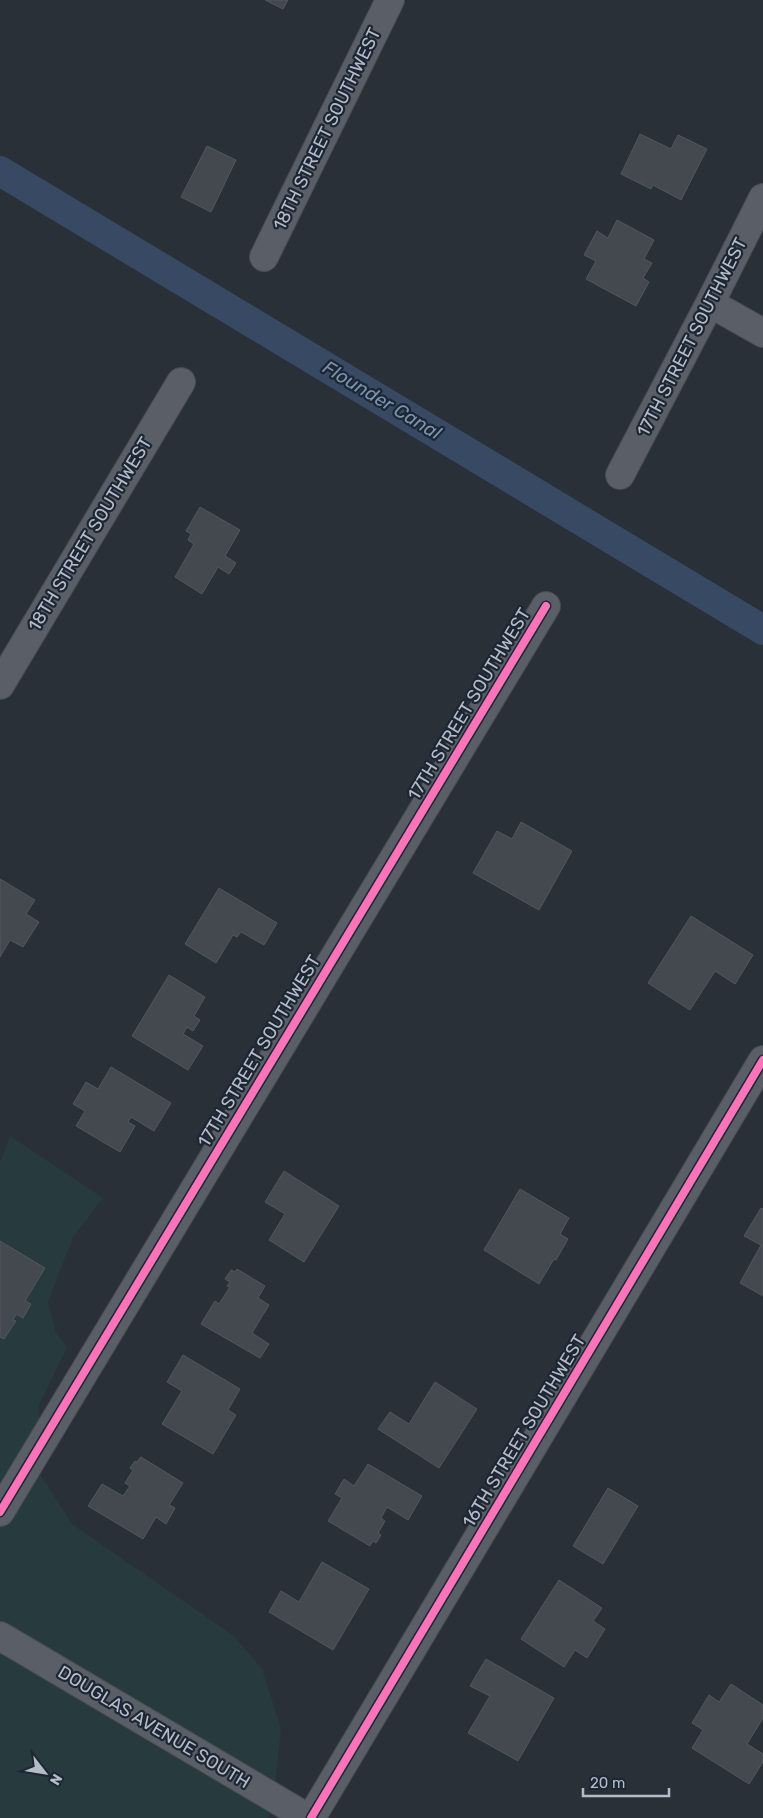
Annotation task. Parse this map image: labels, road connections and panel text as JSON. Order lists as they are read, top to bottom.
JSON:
{
  "streets": {
    "street": [
      "18TH STREET SOUTHWEST",
      "17TH STREET SOUTHWEST",
      "16TH STREET SOUTHWEST",
      "DOUGLAS AVENUE SOUTH"
    ]
  },
  "crossings": [
    ["16TH STREET SOUTHWEST", "DOUGLAS AVENUE SOUTH"]
  ],
  "water": ["Flounder Canal"],
  "scale_bar": "20 m",
  "north": "bottom right"
}
